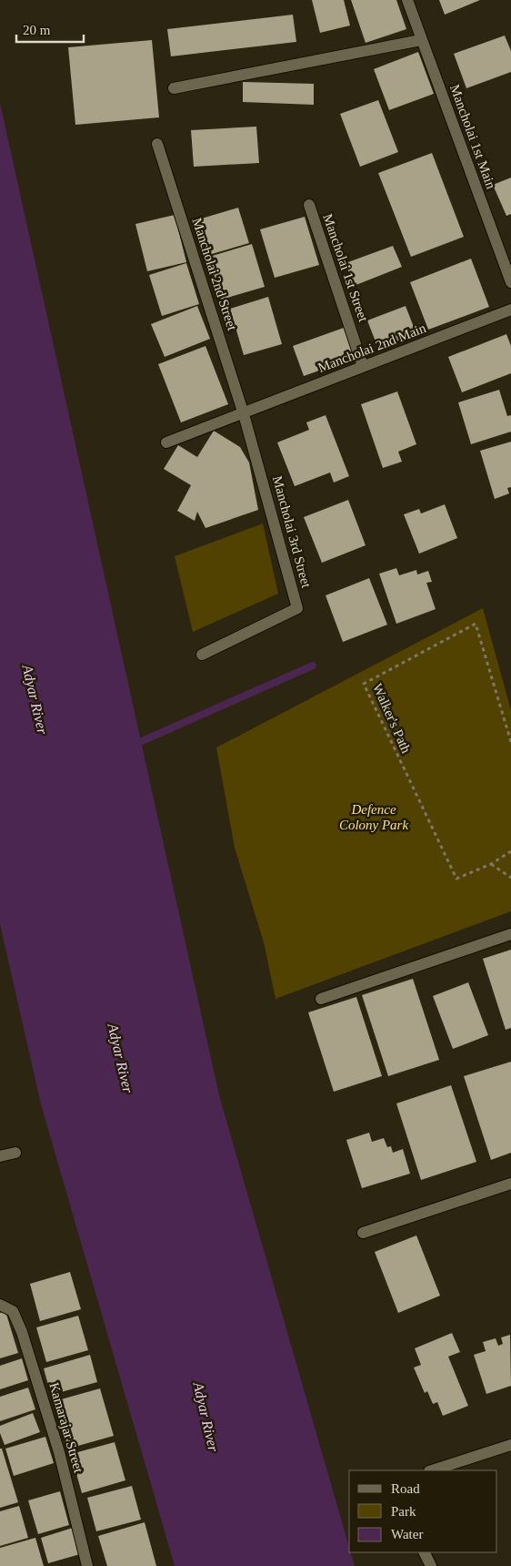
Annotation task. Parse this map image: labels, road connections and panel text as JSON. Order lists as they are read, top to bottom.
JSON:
{
  "streets": {
    "street": [
      "Mancholai 1st Main",
      "Mancholai 1st Street",
      "Mancholai 2nd Street",
      "Mancholai 2nd Main",
      "Mancholai 3rd Street",
      "Kamarajar Street"
    ],
    "path": ["Walker's Path"]
  },
  "crossings": [
    ["Mancholai 1st Street", "Mancholai 2nd Main"],
    ["Mancholai 2nd Street", "Mancholai 2nd Main"],
    ["Mancholai 2nd Street", "Mancholai 3rd Street"],
    ["Mancholai 2nd Main", "Mancholai 3rd Street"]
  ],
  "water": ["Adyar River"],
  "parks": ["Defence Colony Park"],
  "legend": ["Road", "Park", "Water"],
  "scale_bar": "20 m"
}
